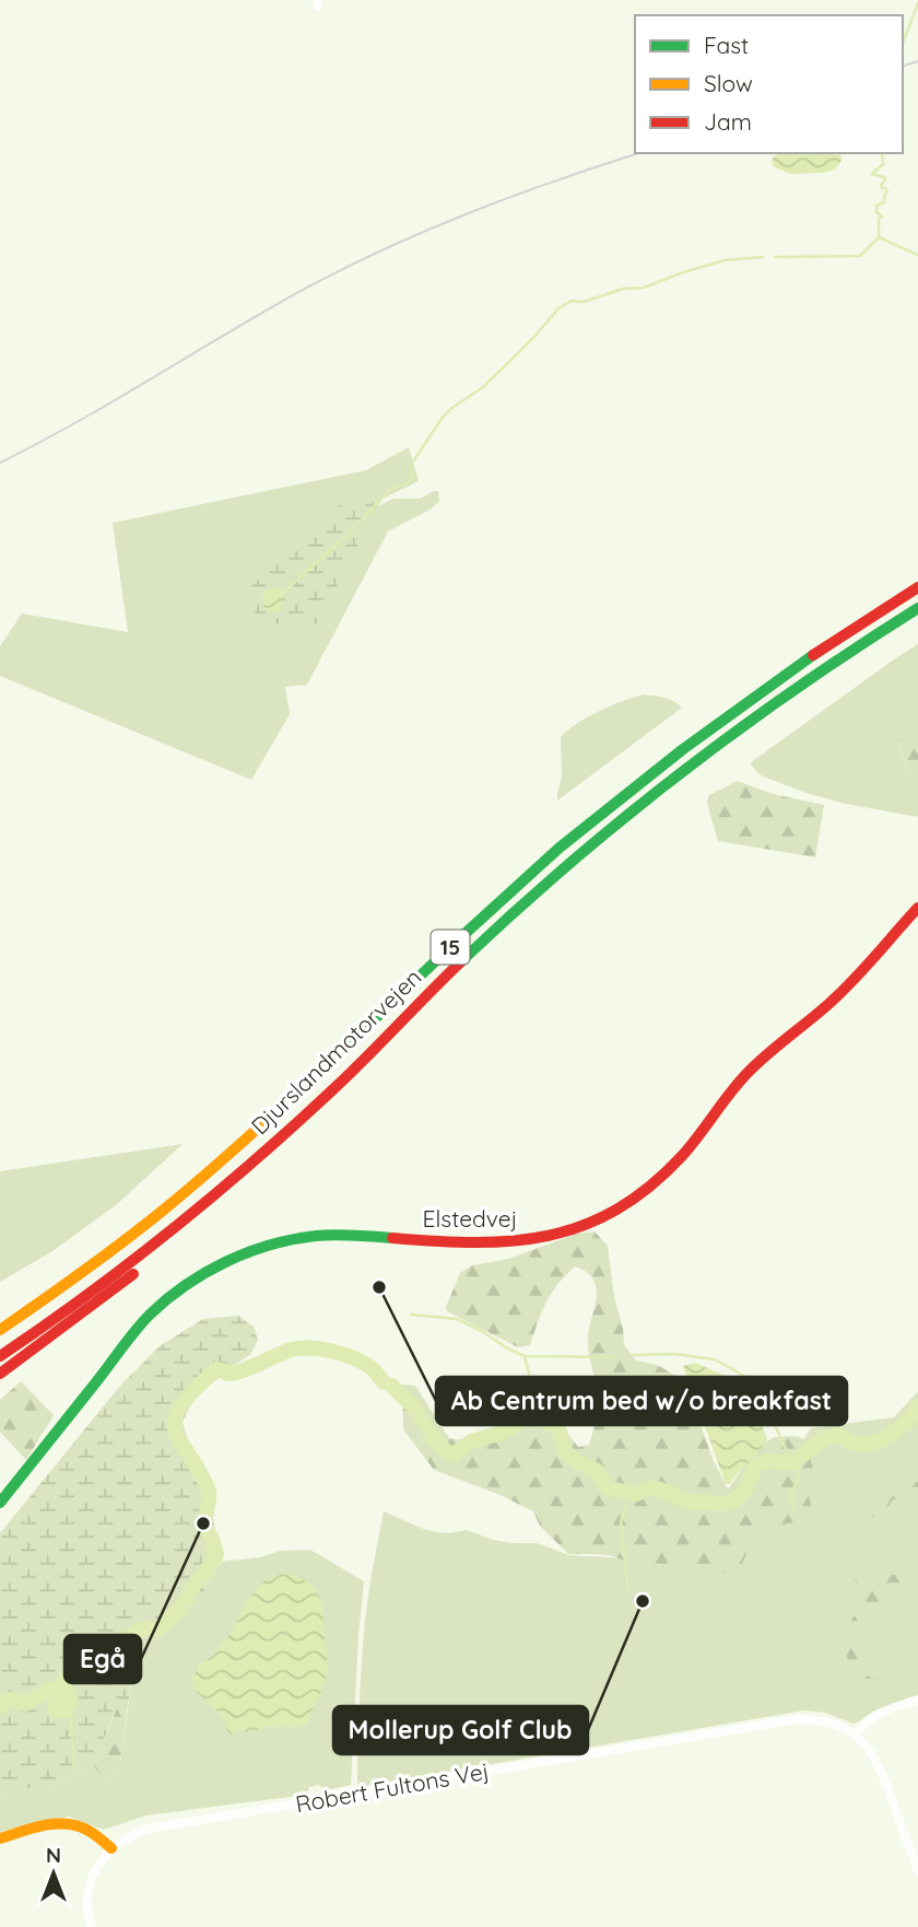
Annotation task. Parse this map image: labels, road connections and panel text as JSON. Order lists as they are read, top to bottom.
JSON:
{
  "streets": {
    "main road": ["15", "Djurslandmotorvejen", "Elstedvej"],
    "street": ["Robert Fultons Vej"]
  },
  "places": ["Ab Centrum bed w/o breakfast", "Egå", "Mollerup Golf Club"],
  "legend": ["Fast", "Slow", "Jam"],
  "north": "top"
}
